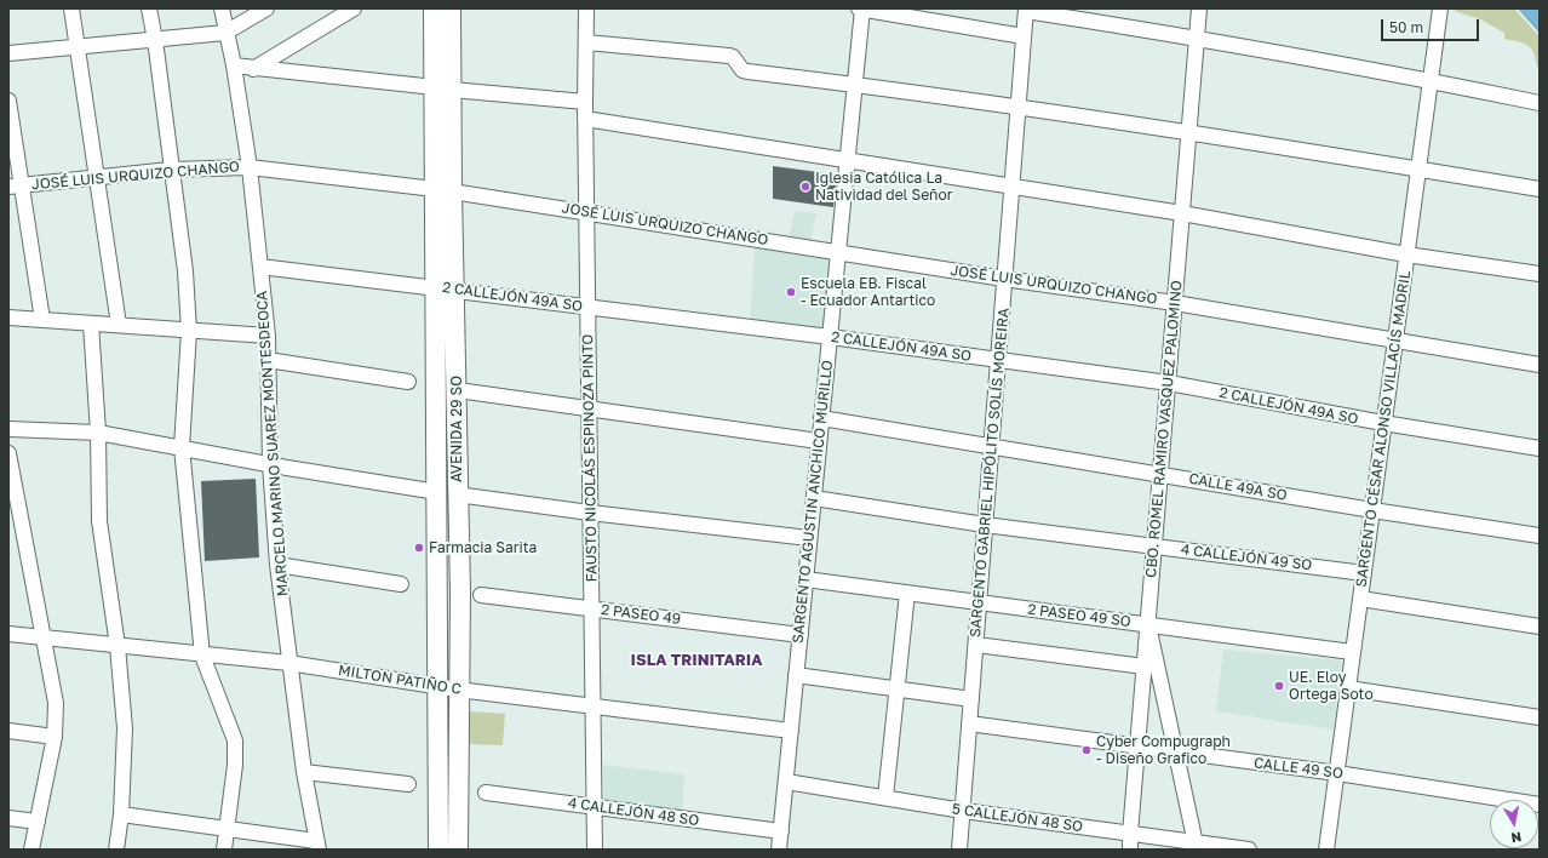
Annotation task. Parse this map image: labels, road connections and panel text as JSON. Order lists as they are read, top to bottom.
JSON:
{
  "streets": {
    "street": [
      "JOSÉ LUIS URQUIZO CHANGO",
      "2 CALLEJÓN 49A SO",
      "AVENIDA 29 SO",
      "CBO. ROMEL RAMIRO VASQUEZ PALOMINO",
      "SARGENTO CÉSAR ALONSO VILLACÍS MADRIL",
      "MARCELO MARINO SUAREZ MONTESDEOCA",
      "FAUSTO NICOLÁS ESPINOZA PINTO",
      "SARGENTO GABRIEL HIPÓLITO SOLÍS MOREIRA",
      "CALLE 49A SO",
      "SARGENTO AGUSTIN ANCHICO MURILLO",
      "4 CALLEJÓN 49 SO",
      "2 PASEO 49",
      "2 PASEO 49 SO",
      "MILTON PATIÑO C",
      "CALLE 49 SO",
      "4 CALLEJÓN 48 SO",
      "5 CALLEJÓN 48 SO"
    ]
  },
  "crossings": [
    ["JOSÉ LUIS URQUIZO CHANGO", "AVENIDA 29 SO"],
    ["JOSÉ LUIS URQUIZO CHANGO", "CBO. ROMEL RAMIRO VASQUEZ PALOMINO"],
    ["JOSÉ LUIS URQUIZO CHANGO", "SARGENTO CÉSAR ALONSO VILLACÍS MADRIL"],
    ["JOSÉ LUIS URQUIZO CHANGO", "MARCELO MARINO SUAREZ MONTESDEOCA"],
    ["JOSÉ LUIS URQUIZO CHANGO", "FAUSTO NICOLÁS ESPINOZA PINTO"],
    ["JOSÉ LUIS URQUIZO CHANGO", "SARGENTO GABRIEL HIPÓLITO SOLÍS MOREIRA"],
    ["JOSÉ LUIS URQUIZO CHANGO", "SARGENTO AGUSTIN ANCHICO MURILLO"],
    ["2 CALLEJÓN 49A SO", "AVENIDA 29 SO"],
    ["2 CALLEJÓN 49A SO", "CBO. ROMEL RAMIRO VASQUEZ PALOMINO"],
    ["2 CALLEJÓN 49A SO", "SARGENTO CÉSAR ALONSO VILLACÍS MADRIL"],
    ["2 CALLEJÓN 49A SO", "MARCELO MARINO SUAREZ MONTESDEOCA"],
    ["2 CALLEJÓN 49A SO", "FAUSTO NICOLÁS ESPINOZA PINTO"],
    ["2 CALLEJÓN 49A SO", "SARGENTO GABRIEL HIPÓLITO SOLÍS MOREIRA"],
    ["2 CALLEJÓN 49A SO", "SARGENTO AGUSTIN ANCHICO MURILLO"],
    ["AVENIDA 29 SO", "MILTON PATIÑO C"],
    ["CBO. ROMEL RAMIRO VASQUEZ PALOMINO", "CALLE 49A SO"],
    ["CBO. ROMEL RAMIRO VASQUEZ PALOMINO", "4 CALLEJÓN 49 SO"],
    ["CBO. ROMEL RAMIRO VASQUEZ PALOMINO", "2 PASEO 49 SO"],
    ["CBO. ROMEL RAMIRO VASQUEZ PALOMINO", "CALLE 49 SO"],
    ["CBO. ROMEL RAMIRO VASQUEZ PALOMINO", "5 CALLEJÓN 48 SO"],
    ["SARGENTO CÉSAR ALONSO VILLACÍS MADRIL", "CALLE 49A SO"],
    ["SARGENTO CÉSAR ALONSO VILLACÍS MADRIL", "4 CALLEJÓN 49 SO"],
    ["SARGENTO CÉSAR ALONSO VILLACÍS MADRIL", "2 PASEO 49 SO"],
    ["SARGENTO CÉSAR ALONSO VILLACÍS MADRIL", "CALLE 49 SO"],
    ["MARCELO MARINO SUAREZ MONTESDEOCA", "MILTON PATIÑO C"],
    ["FAUSTO NICOLÁS ESPINOZA PINTO", "2 PASEO 49"],
    ["FAUSTO NICOLÁS ESPINOZA PINTO", "MILTON PATIÑO C"],
    ["FAUSTO NICOLÁS ESPINOZA PINTO", "4 CALLEJÓN 48 SO"],
    ["SARGENTO GABRIEL HIPÓLITO SOLÍS MOREIRA", "CALLE 49A SO"],
    ["SARGENTO GABRIEL HIPÓLITO SOLÍS MOREIRA", "4 CALLEJÓN 49 SO"],
    ["SARGENTO GABRIEL HIPÓLITO SOLÍS MOREIRA", "2 PASEO 49 SO"],
    ["SARGENTO GABRIEL HIPÓLITO SOLÍS MOREIRA", "CALLE 49 SO"],
    ["SARGENTO GABRIEL HIPÓLITO SOLÍS MOREIRA", "5 CALLEJÓN 48 SO"],
    ["CALLE 49A SO", "SARGENTO AGUSTIN ANCHICO MURILLO"],
    ["SARGENTO AGUSTIN ANCHICO MURILLO", "4 CALLEJÓN 49 SO"],
    ["SARGENTO AGUSTIN ANCHICO MURILLO", "2 PASEO 49"],
    ["SARGENTO AGUSTIN ANCHICO MURILLO", "2 PASEO 49 SO"],
    ["SARGENTO AGUSTIN ANCHICO MURILLO", "MILTON PATIÑO C"],
    ["SARGENTO AGUSTIN ANCHICO MURILLO", "4 CALLEJÓN 48 SO"],
    ["SARGENTO AGUSTIN ANCHICO MURILLO", "5 CALLEJÓN 48 SO"]
  ],
  "districts": ["ISLA TRINITARIA"],
  "places": [
    "Iglesia Católica La Natividad del Señor",
    "Escuela EB. Fiscal - Ecuador Antartico",
    "Farmacia Sarita",
    "UE. Eloy Ortega Soto",
    "Cyber Compugraph - Diseño Grafico"
  ],
  "scale_bar": "50 m",
  "north": "bottom"
}
